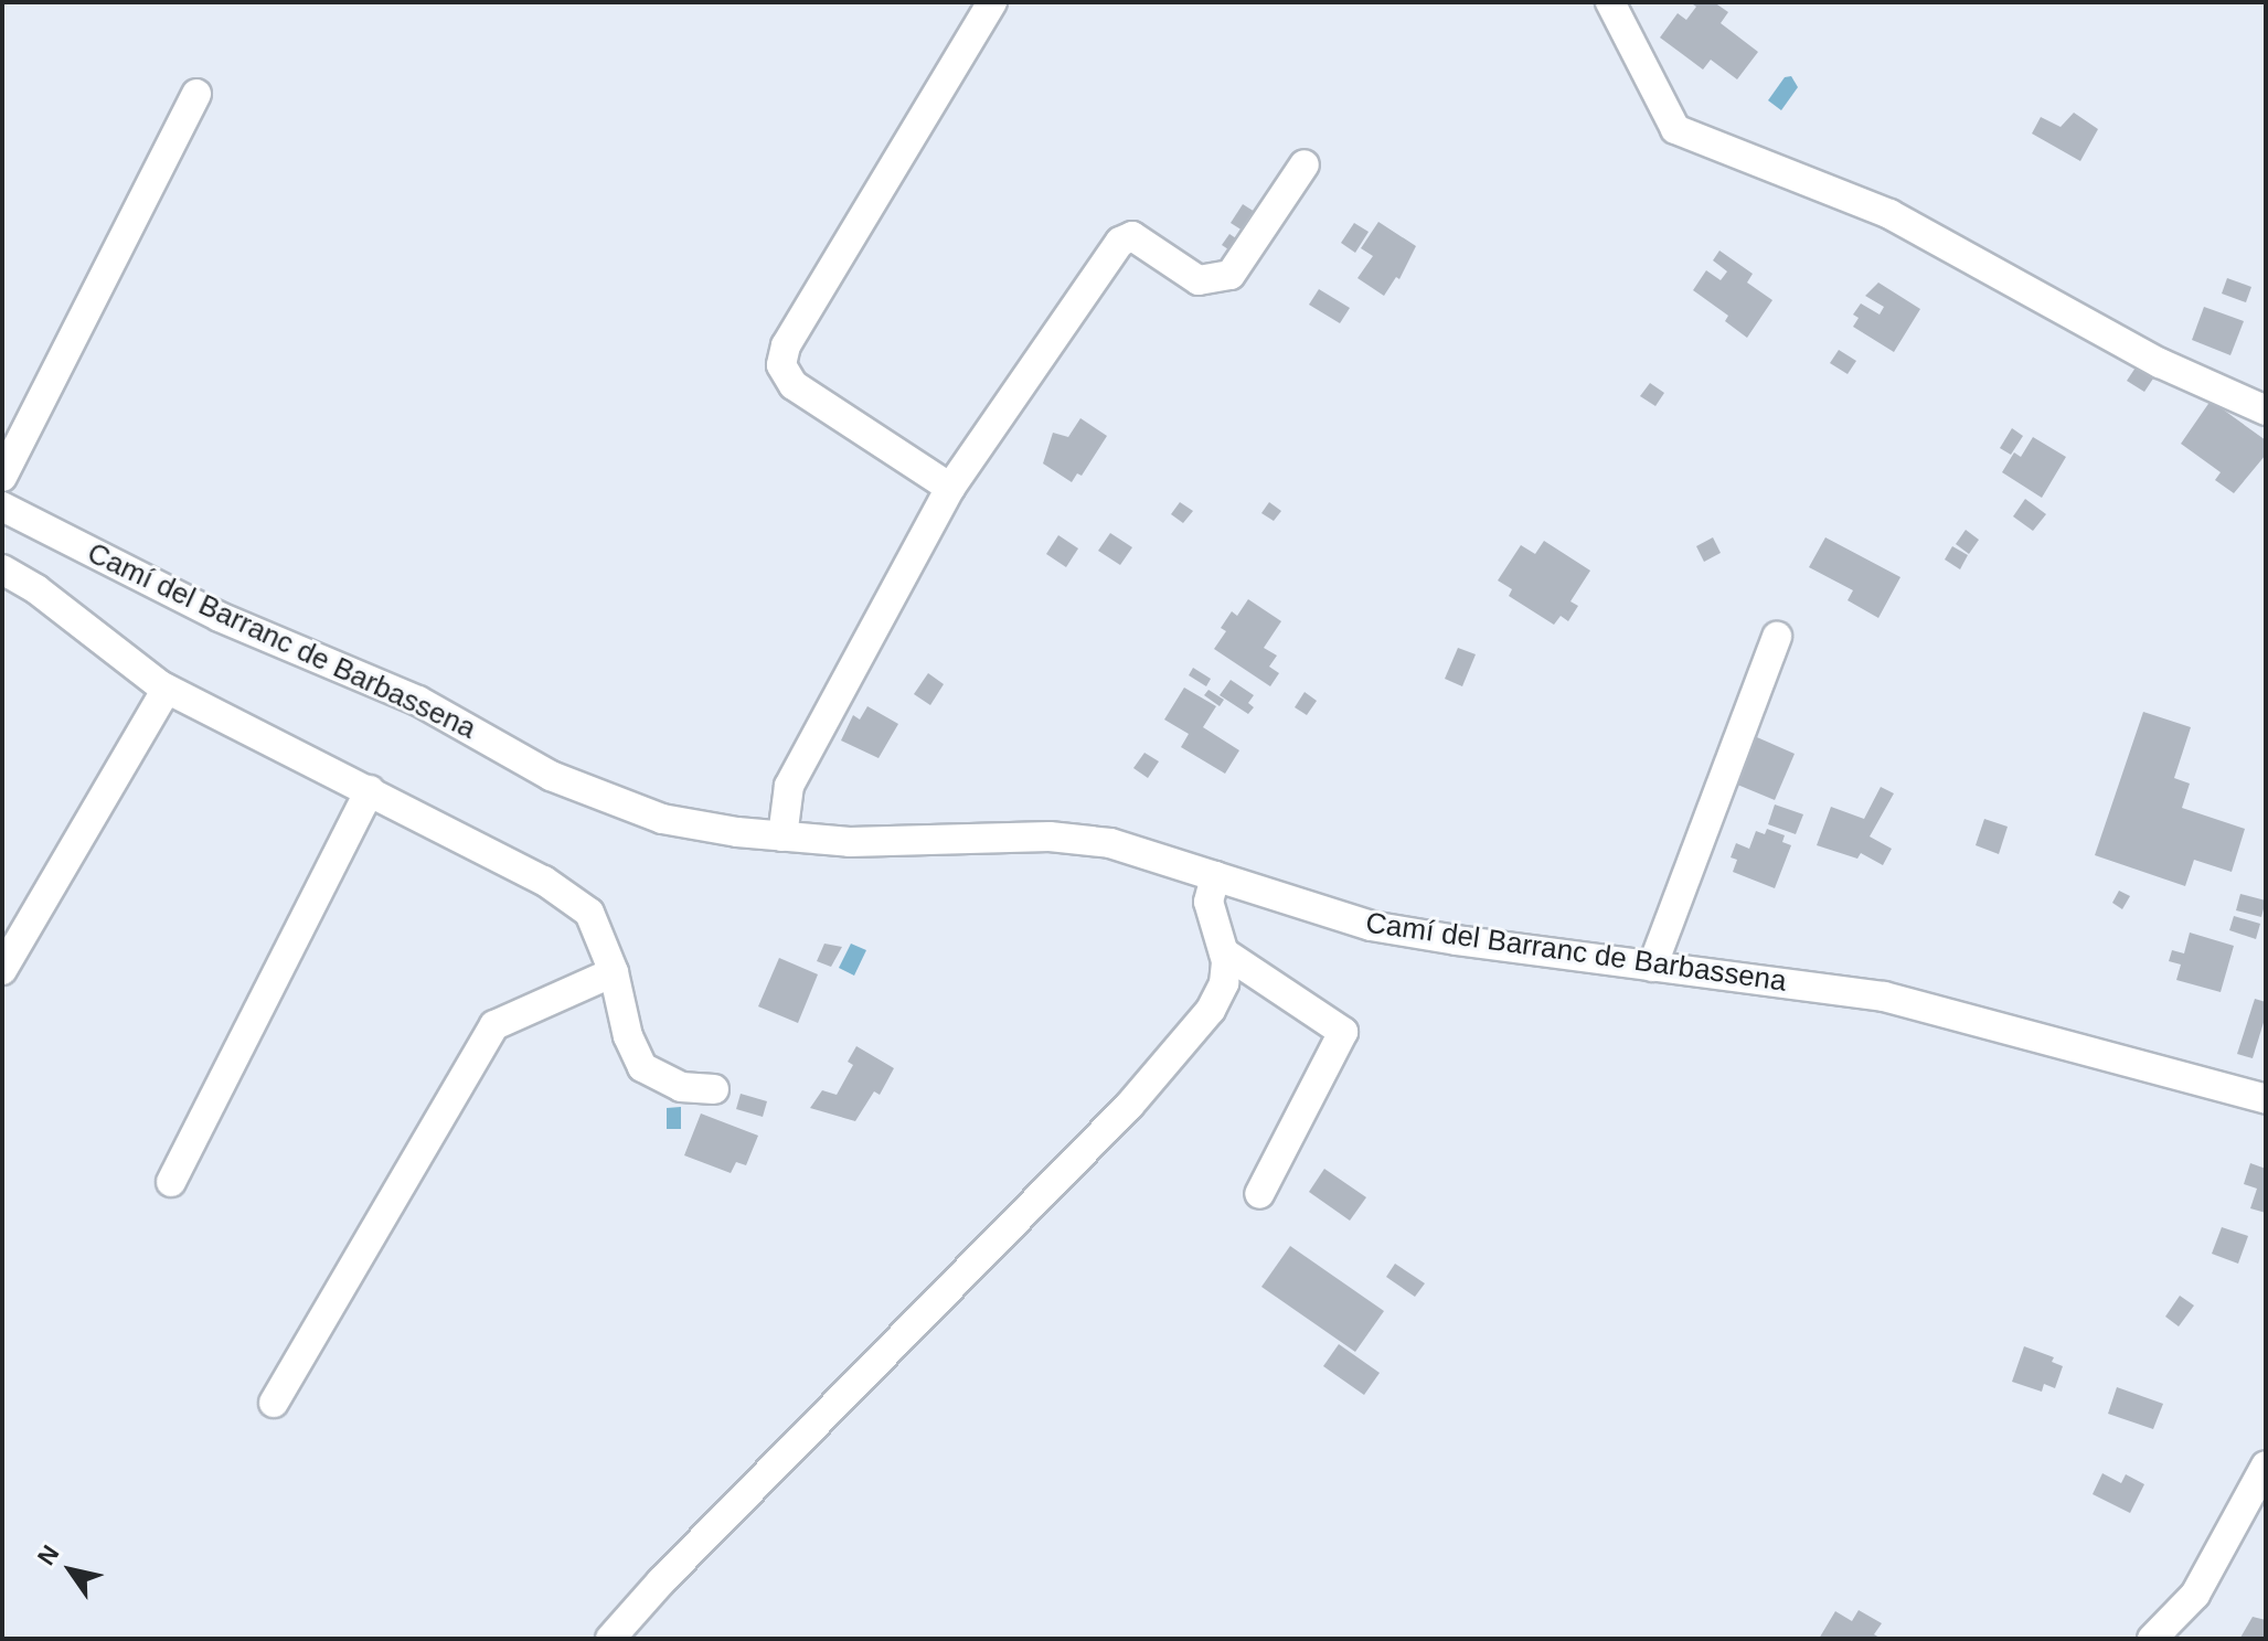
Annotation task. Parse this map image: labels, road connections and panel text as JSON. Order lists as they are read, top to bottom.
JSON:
{
  "streets": {
    "street": ["Camí del Barranc de Barbassena"]
  },
  "north": "top left"
}
